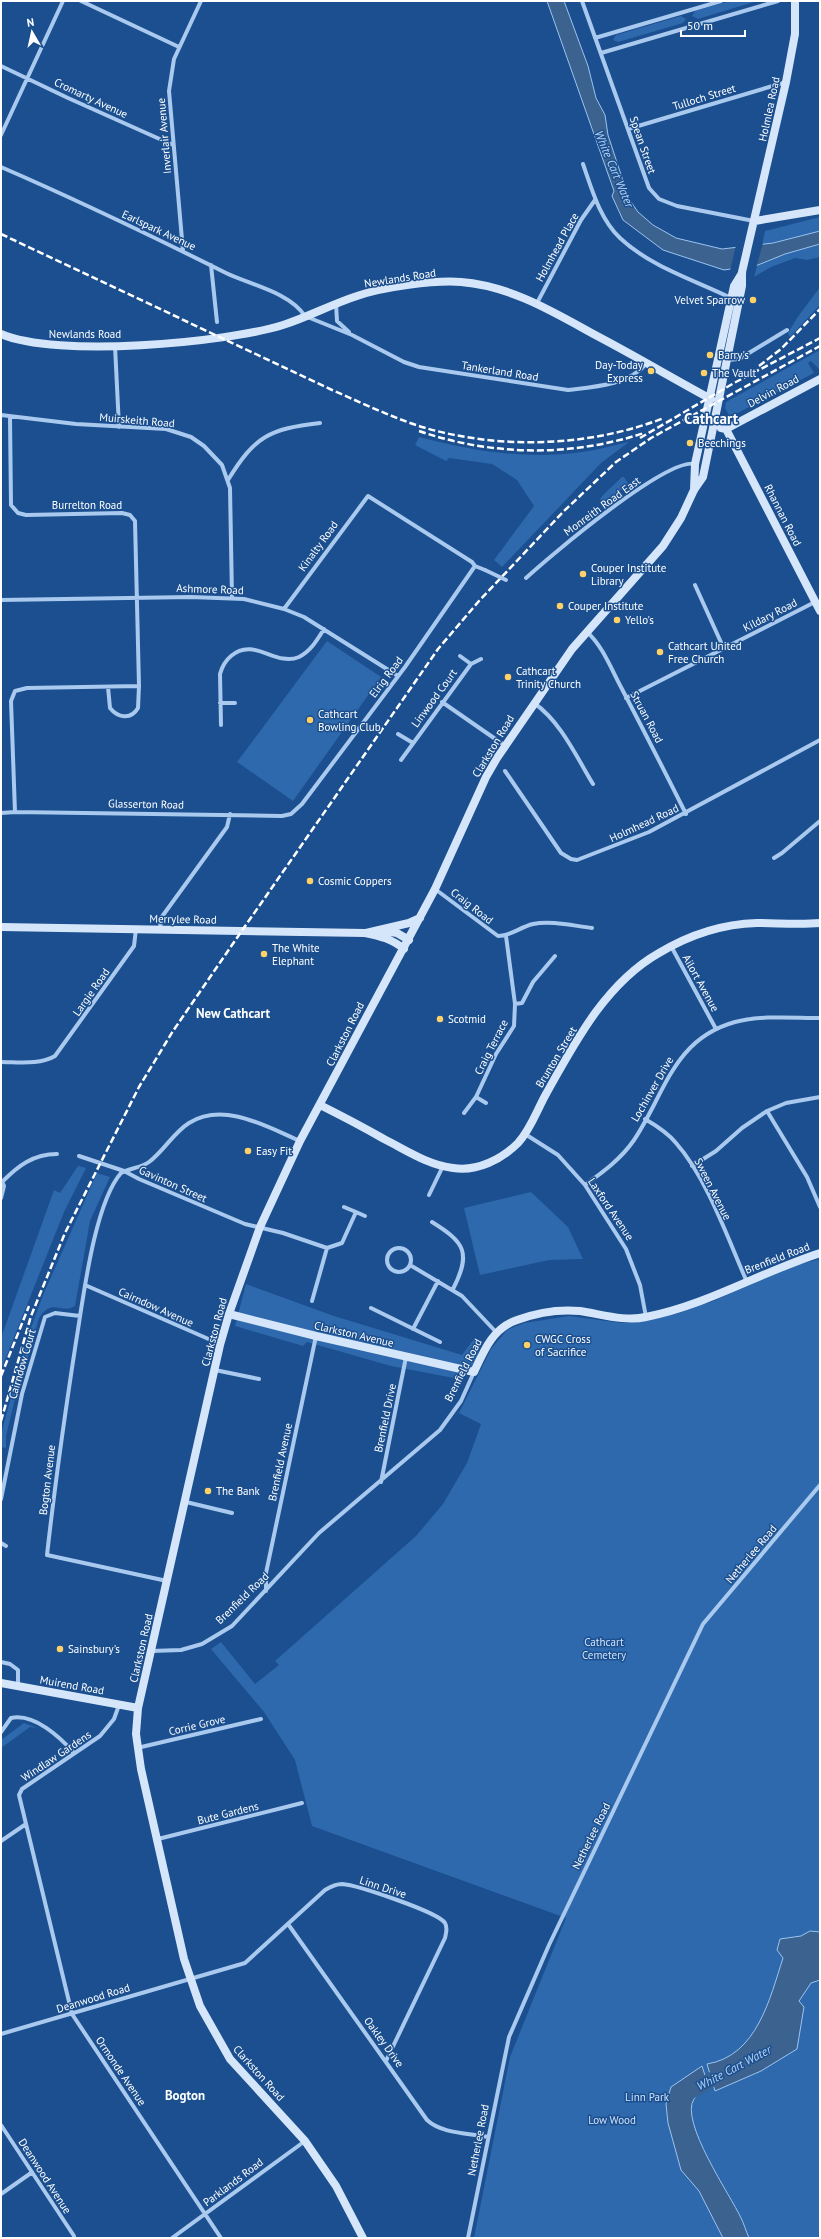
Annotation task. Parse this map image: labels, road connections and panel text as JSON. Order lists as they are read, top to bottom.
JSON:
{
  "streets": {
    "main road": [
      "Holmlea Road",
      "Newlands Road",
      "Delvin Road",
      "Rhannan Road",
      "Clarkston Road",
      "Merrylee Road",
      "Brunton Street",
      "Brenfield Road",
      "Clarkston Avenue",
      "Muirend Road"
    ],
    "street": [
      "Tulloch Street",
      "Cromarty Avenue",
      "Inverlair Avenue",
      "Spean Street",
      "Earlspark Avenue",
      "Holmhead Place",
      "Tankerland Road",
      "Muirskeith Road",
      "Burrelton Road",
      "Monreith Road East",
      "Kinalty Road",
      "Ashmore Road",
      "Kildary Road",
      "Elrig Road",
      "Linwood Court",
      "Struan Road",
      "Glasserton Road",
      "Holmhead Road",
      "Craig Road",
      "Ailort Avenue",
      "Largie Road",
      "Craig Terrace",
      "Lochinver Drive",
      "Gavinton Street",
      "Sween Avenue",
      "Laxford Avenue",
      "Cairndow Avenue",
      "Cairndow Court",
      "Brenfield Drive",
      "Brenfield Avenue",
      "Bogton Avenue",
      "Netherlee Road",
      "Corrie Grove",
      "Windlaw Gardens",
      "Bute Gardens",
      "Linn Drive",
      "Deanwood Road",
      "Oakley Drive",
      "Ormonde Avenue",
      "Deanwood Avenue",
      "Parklands Road"
    ]
  },
  "crossings": [
    ["Tulloch Street", "Holmlea Road"],
    ["Tulloch Street", "Spean Street"],
    ["Cromarty Avenue", "Inverlair Avenue"],
    ["Holmlea Road", "Spean Street"],
    ["Holmlea Road", "Clarkston Road"],
    ["Inverlair Avenue", "Earlspark Avenue"],
    ["Earlspark Avenue", "Newlands Road"],
    ["Earlspark Avenue", "Tankerland Road"],
    ["Holmhead Place", "Newlands Road"],
    ["Newlands Road", "Tankerland Road"],
    ["Newlands Road", "Clarkston Road"],
    ["Delvin Road", "Rhannan Road"],
    ["Muirskeith Road", "Burrelton Road"],
    ["Muirskeith Road", "Ashmore Road"],
    ["Burrelton Road", "Ashmore Road"],
    ["Monreith Road East", "Clarkston Road"],
    ["Rhannan Road", "Kildary Road"],
    ["Kinalty Road", "Ashmore Road"],
    ["Kinalty Road", "Elrig Road"],
    ["Ashmore Road", "Elrig Road"],
    ["Kildary Road", "Struan Road"],
    ["Elrig Road", "Glasserton Road"],
    ["Struan Road", "Clarkston Road"],
    ["Struan Road", "Holmhead Road"],
    ["Clarkston Road", "Craig Road"],
    ["Clarkston Road", "Merrylee Road"],
    ["Clarkston Road", "Brunton Street"],
    ["Clarkston Road", "Gavinton Street"],
    ["Clarkston Road", "Brenfield Road"],
    ["Clarkston Road", "Cairndow Avenue"],
    ["Clarkston Road", "Clarkston Avenue"],
    ["Clarkston Road", "Bogton Avenue"],
    ["Clarkston Road", "Muirend Road"],
    ["Clarkston Road", "Corrie Grove"],
    ["Clarkston Road", "Bute Gardens"],
    ["Clarkston Road", "Linn Drive"],
    ["Clarkston Road", "Deanwood Road"],
    ["Clarkston Road", "Parklands Road"],
    ["Craig Road", "Craig Terrace"],
    ["Merrylee Road", "Largie Road"],
    ["Ailort Avenue", "Brunton Street"],
    ["Ailort Avenue", "Lochinver Drive"],
    ["Brunton Street", "Laxford Avenue"],
    ["Lochinver Drive", "Sween Avenue"],
    ["Lochinver Drive", "Laxford Avenue"],
    ["Gavinton Street", "Bogton Avenue"],
    ["Sween Avenue", "Brenfield Road"],
    ["Laxford Avenue", "Brenfield Road"],
    ["Brenfield Road", "Clarkston Avenue"],
    ["Brenfield Road", "Brenfield Drive"],
    ["Brenfield Road", "Brenfield Avenue"],
    ["Cairndow Avenue", "Bogton Avenue"],
    ["Clarkston Avenue", "Brenfield Drive"],
    ["Clarkston Avenue", "Brenfield Avenue"],
    ["Cairndow Court", "Bogton Avenue"],
    ["Netherlee Road", "Oakley Drive"],
    ["Muirend Road", "Windlaw Gardens"],
    ["Windlaw Gardens", "Ormonde Avenue"],
    ["Linn Drive", "Deanwood Road"],
    ["Linn Drive", "Oakley Drive"],
    ["Deanwood Road", "Ormonde Avenue"],
    ["Ormonde Avenue", "Parklands Road"]
  ],
  "districts": ["Cathcart", "New Cathcart", "Bogton"],
  "water": ["White Cart Water"],
  "parks": ["Cathcart Cemetery", "Linn Park", "Low Wood"],
  "places": [
    "Velvet Sparrow",
    "Barry's",
    "Day-Today Express",
    "The Vault",
    "Beechings",
    "Couper Institute Library",
    "Couper Institute",
    "Yello's",
    "Cathcart United Free Church",
    "Cathcart Trinity Church",
    "Cathcart Bowling Club",
    "Cosmic Coppers",
    "The White Elephant",
    "Scotmid",
    "Easy Fit",
    "CWGC Cross of Sacrifice",
    "The Bank",
    "Sainsbury's"
  ],
  "scale_bar": "50 m",
  "north": "top"
}
